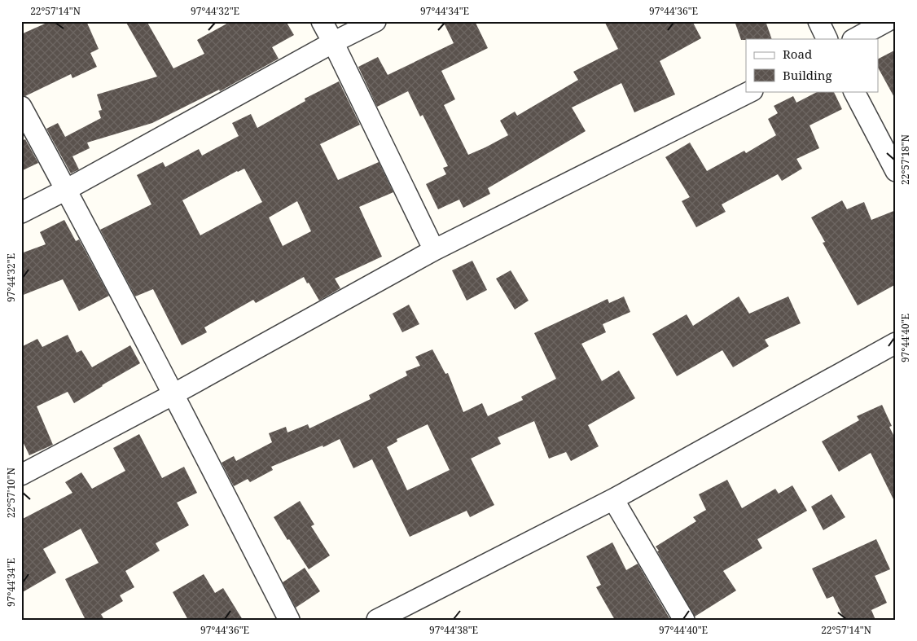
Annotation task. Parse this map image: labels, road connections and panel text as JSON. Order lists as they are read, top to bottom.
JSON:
{
  "legend": ["Road", "Building"],
  "coordinates": [
    "22°57'14\"N",
    "97°44'32\"E",
    "97°44'34\"E",
    "97°44'36\"E",
    "22°57'18\"N",
    "97°44'40\"E",
    "22°57'10\"N",
    "97°44'38\"E"
  ]
}
